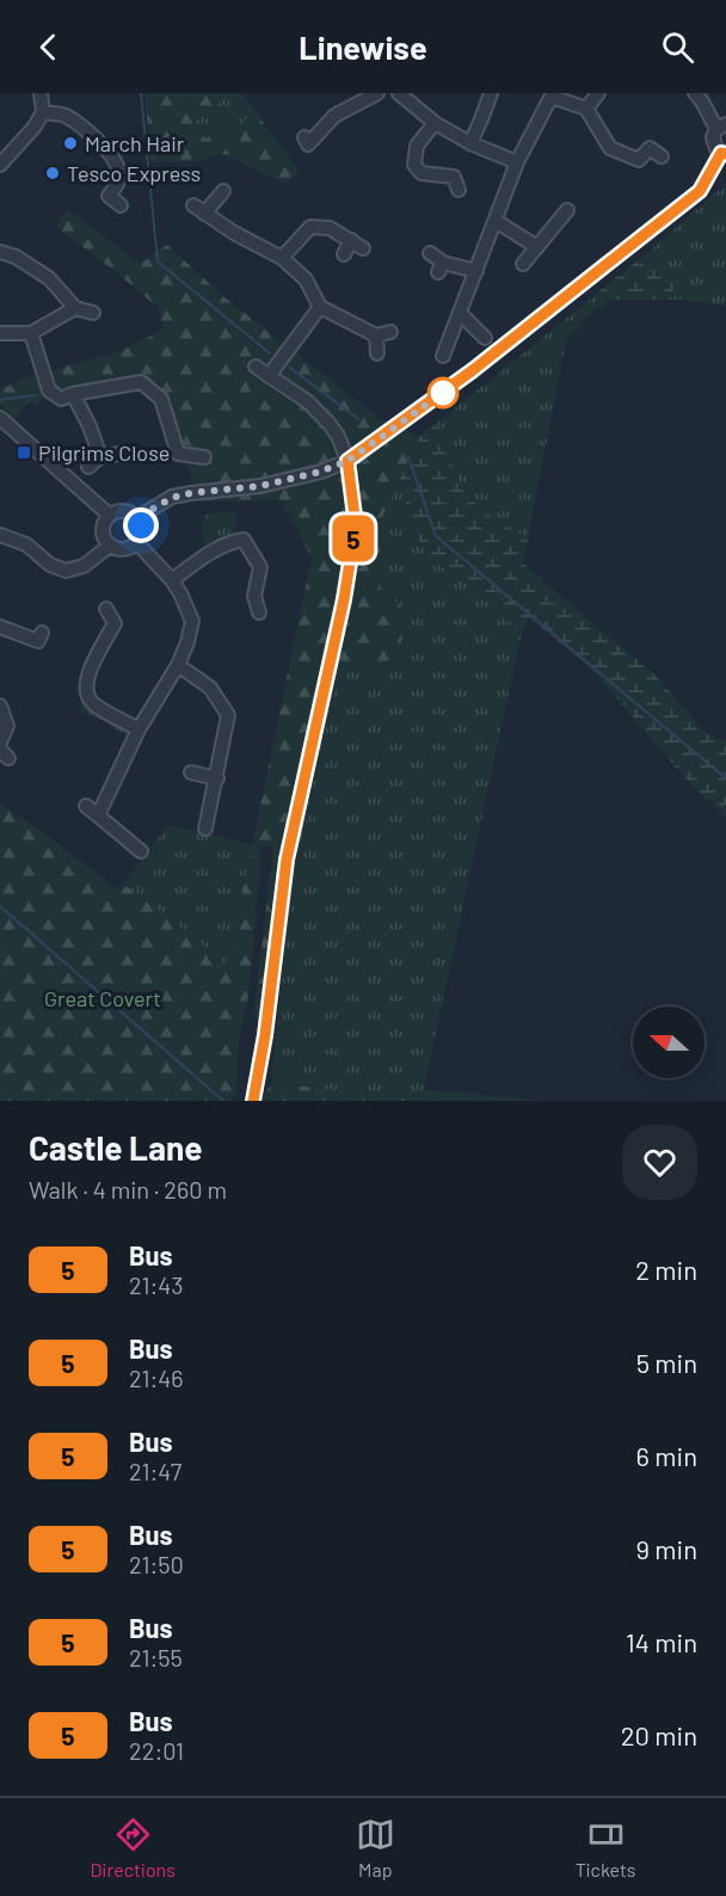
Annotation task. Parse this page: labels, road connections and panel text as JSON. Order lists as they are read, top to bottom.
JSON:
{
  "parks": ["Great Covert"],
  "places": {
    "other": ["March Hair", "Tesco Express"],
    "transit": ["Pilgrims Close"]
  },
  "lines": ["bus line 5"],
  "north": "left",
  "page": {
    "header": "Linewise",
    "on_map": "5",
    "heading": ["Castle Lane", "Walk · 4 min · 260 m"],
    "list": [
      {
        "mark": "5",
        "name": "Bus",
        "note": "21:43",
        "value": "2 min"
      },
      {
        "mark": "5",
        "name": "Bus",
        "note": "21:46",
        "value": "5 min"
      },
      {
        "mark": "5",
        "name": "Bus",
        "note": "21:47",
        "value": "6 min"
      },
      {
        "mark": "5",
        "name": "Bus",
        "note": "21:50",
        "value": "9 min"
      },
      {
        "mark": "5",
        "name": "Bus",
        "note": "21:55",
        "value": "14 min"
      },
      {
        "mark": "5",
        "name": "Bus",
        "note": "22:01",
        "value": "20 min"
      }
    ],
    "tabs": ["Directions", "Map", "Tickets"]
  }
}
